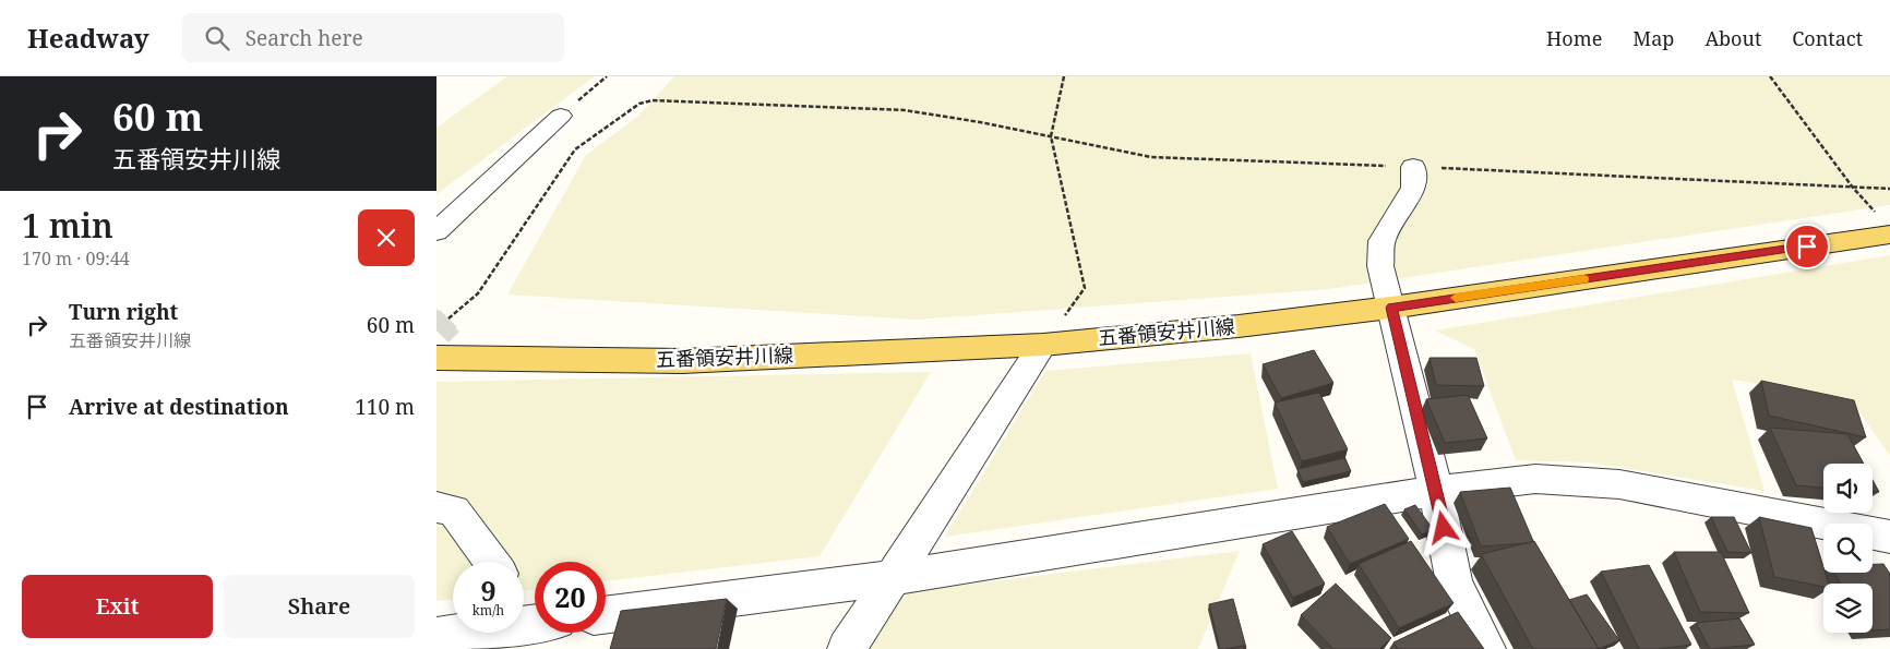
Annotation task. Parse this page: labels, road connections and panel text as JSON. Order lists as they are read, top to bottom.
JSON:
{
  "streets": {
    "main road": ["五番領安井川線"]
  },
  "page": {
    "header": "Headway",
    "search": "Search here",
    "nav": [
      "Home",
      "Map",
      "About",
      "Contact"
    ],
    "turn": ["60 m", "五番領安井川線"],
    "heading": ["1 min", "170 m · 09:44"],
    "list": [
      {
        "name": "Turn right",
        "note": "五番領安井川線",
        "value": "60 m"
      },
      {
        "name": "Arrive at destination",
        "value": "110 m"
      }
    ],
    "speed": "9 km/h",
    "limit": "20",
    "buttons": ["Exit", "Share"]
  }
}
